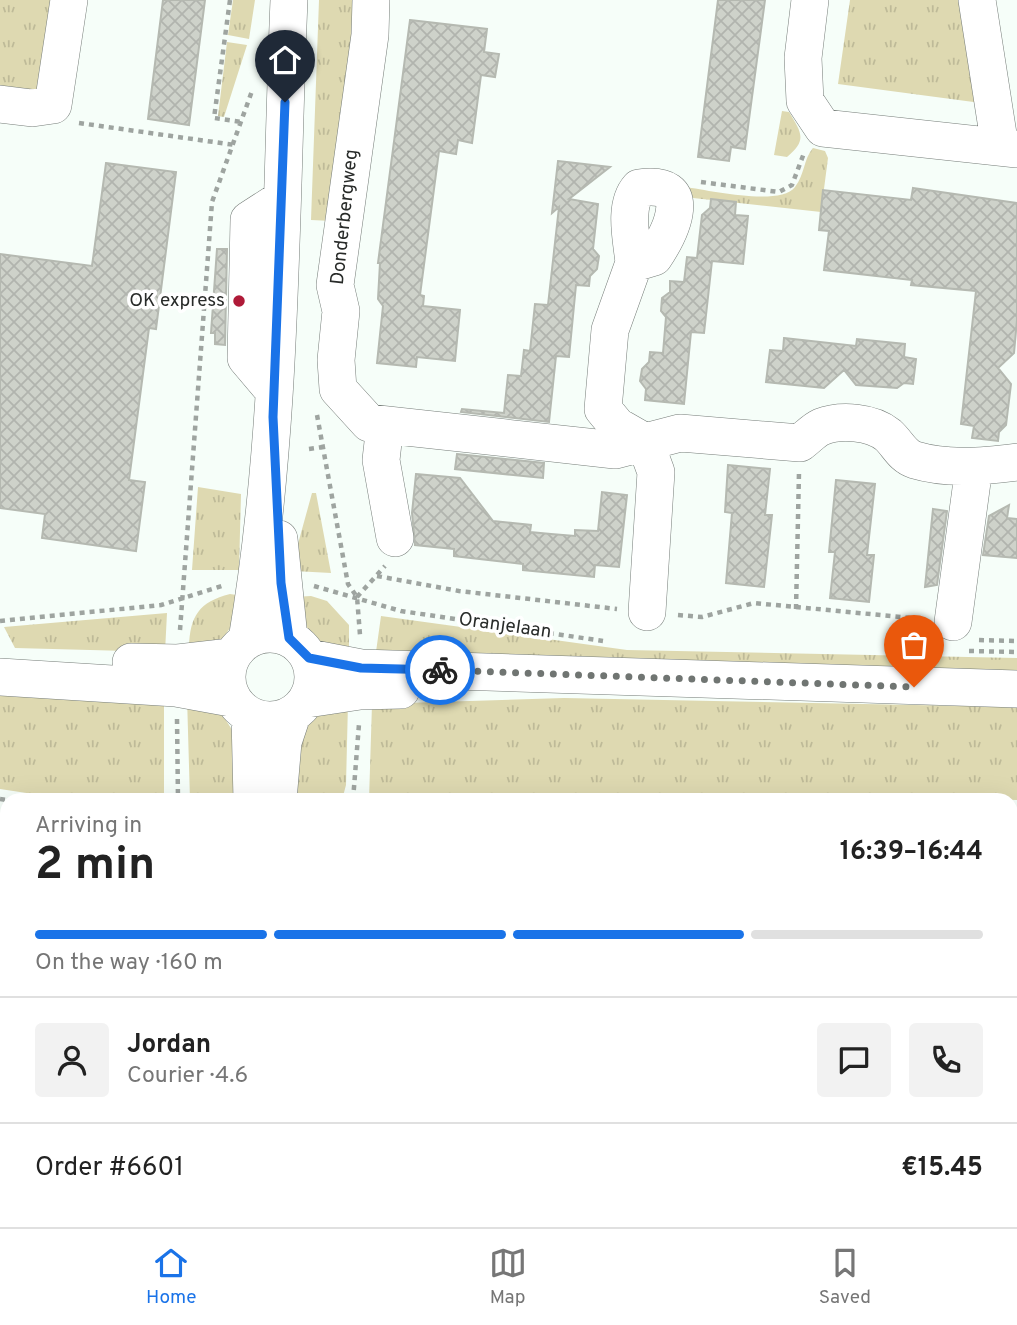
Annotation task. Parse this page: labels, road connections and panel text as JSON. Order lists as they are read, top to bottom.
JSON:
{
  "streets": {
    "street": ["Donderbergweg", "Oranjelaan"]
  },
  "places": ["OK express"],
  "page": {
    "heading": ["2 min", "Arriving in", "16:39–16:44"],
    "panel": [
      "Jordan",
      "Courier · 4.6",
      "Order #6601",
      "€15.45"
    ],
    "bar": "On the way · 160 m",
    "tabs": ["Home", "Map", "Saved"]
  }
}
